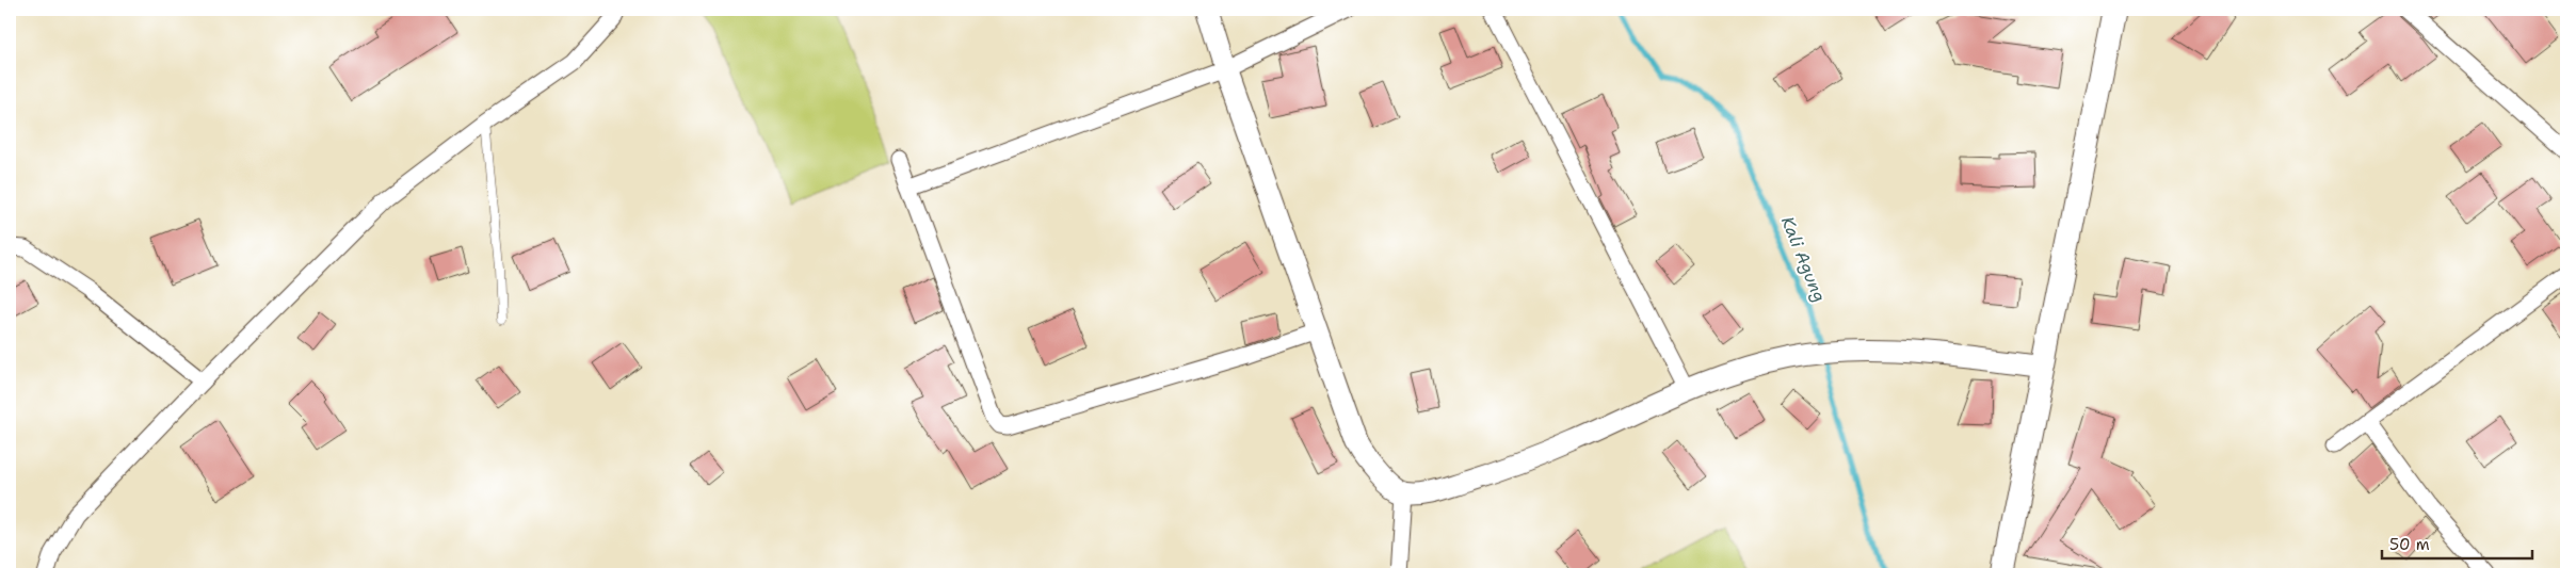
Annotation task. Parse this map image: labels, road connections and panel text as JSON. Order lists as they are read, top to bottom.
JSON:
{
  "water": ["Kali Agung"],
  "scale_bar": "50 m"
}
